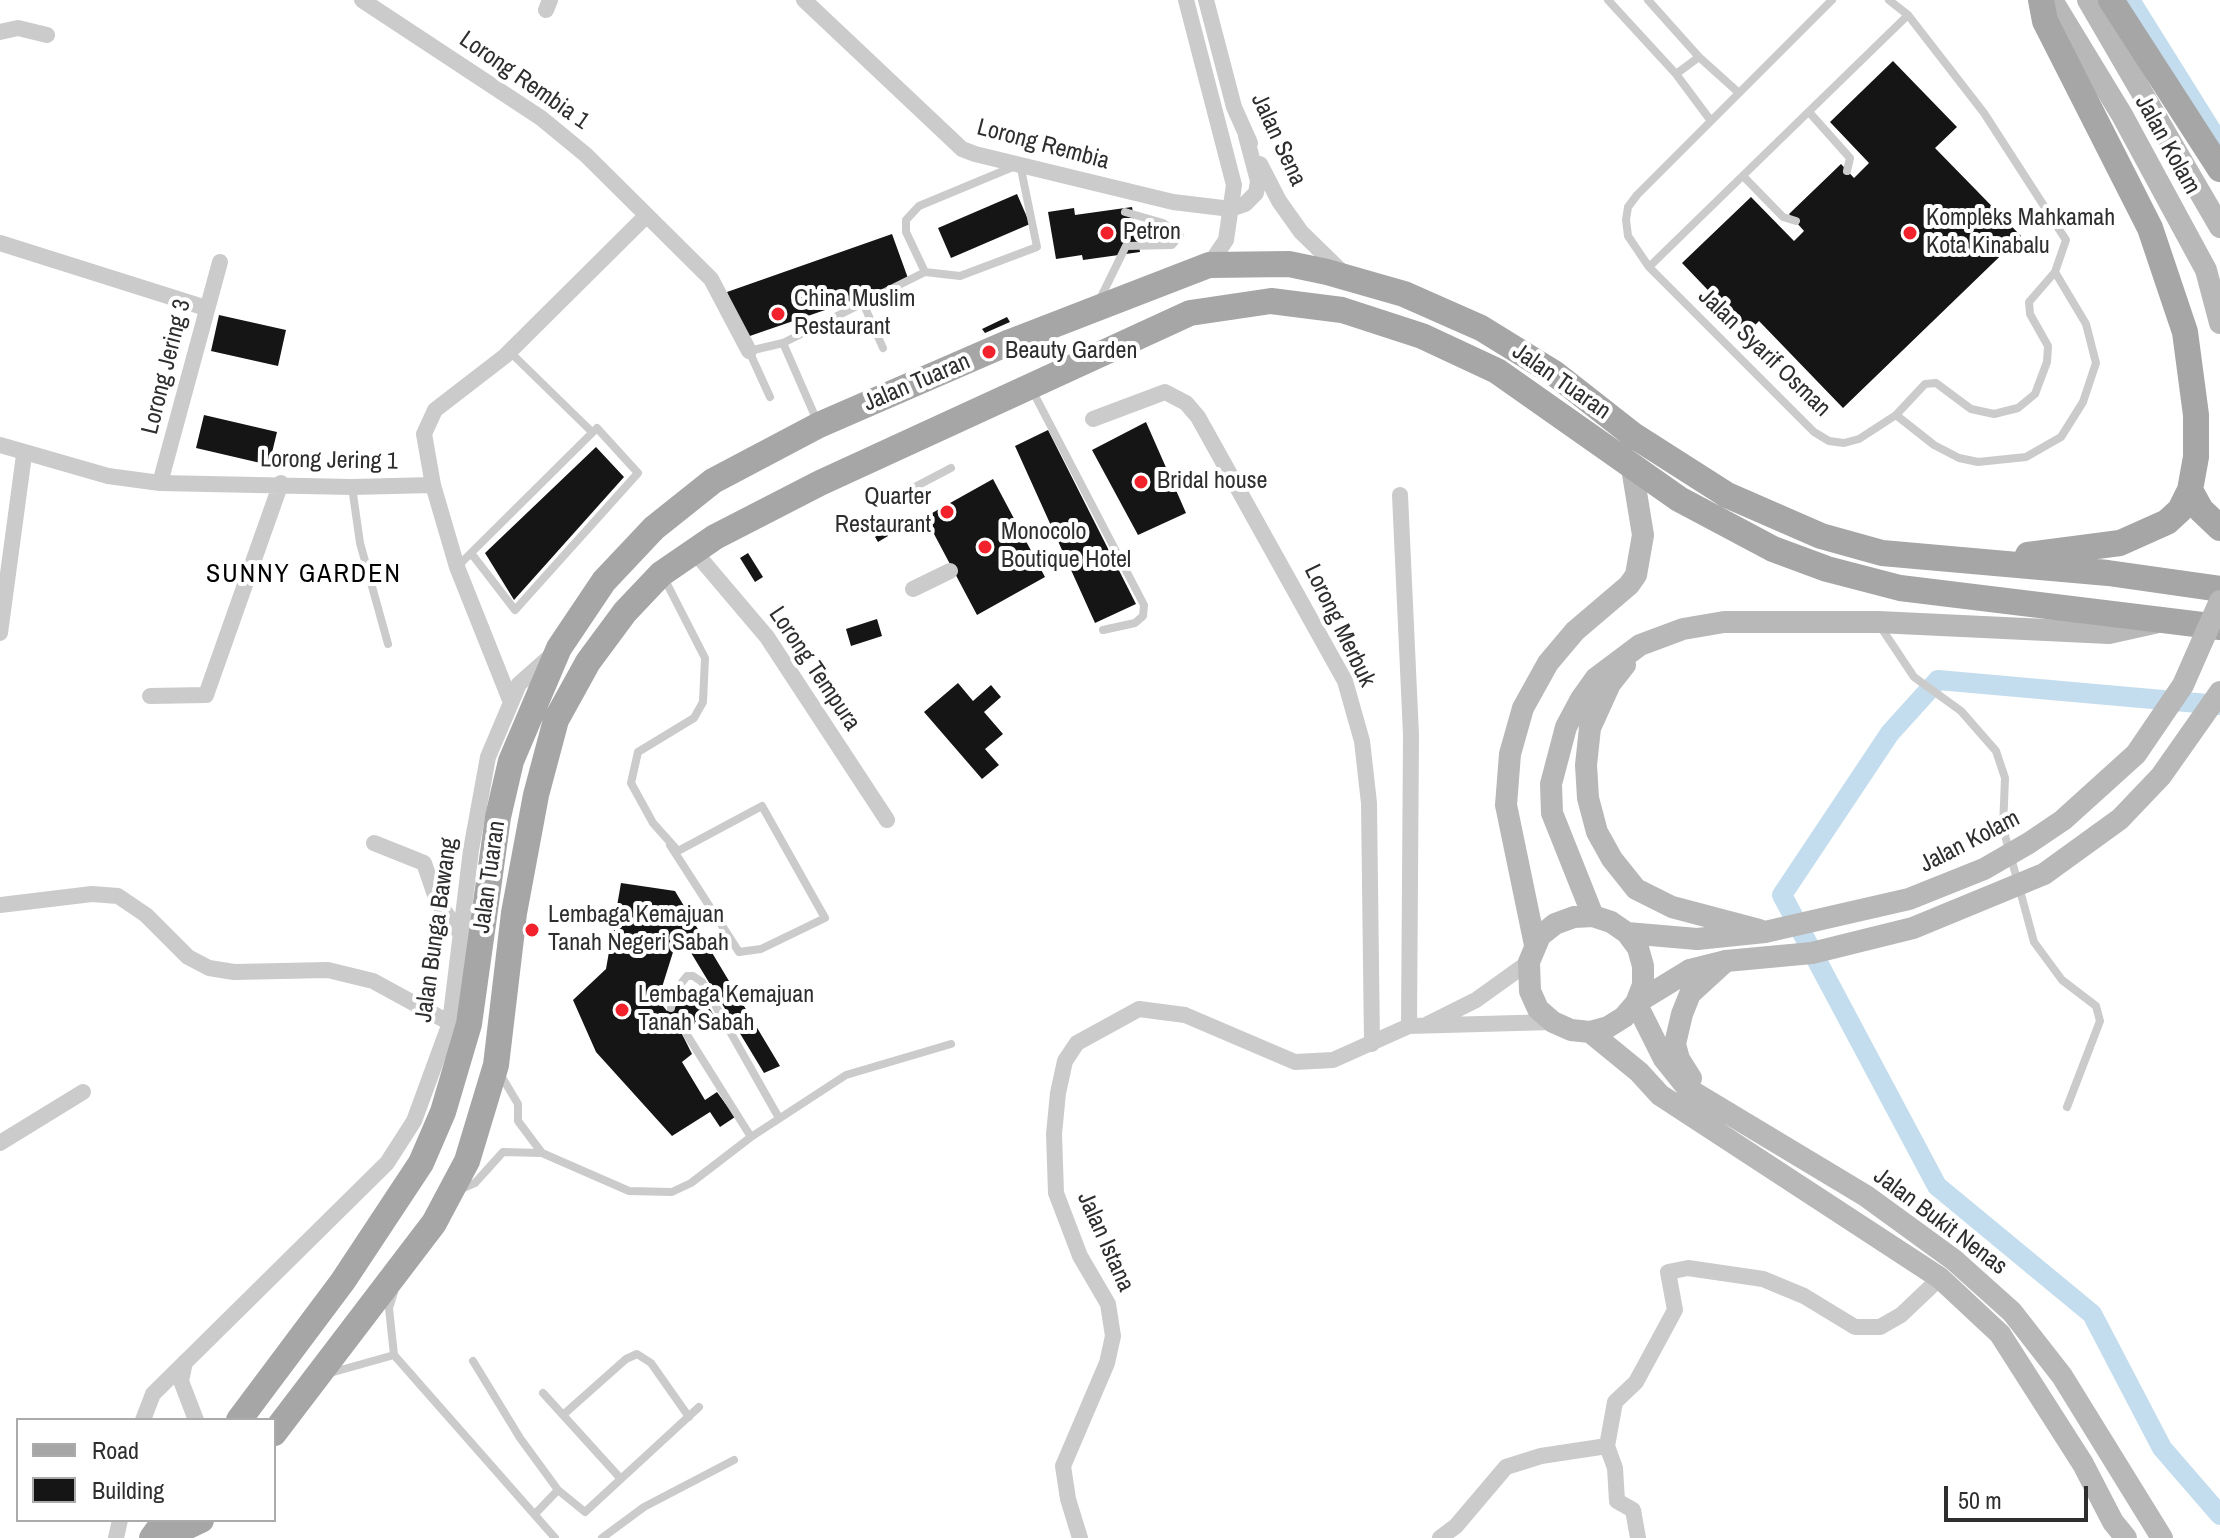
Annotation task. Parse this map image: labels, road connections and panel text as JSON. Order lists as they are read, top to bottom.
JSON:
{
  "streets": {
    "main road": ["Jalan Kolam", "Jalan Tuaran", "Jalan Bukit Nenas"],
    "street": [
      "Lorong Rembia 1",
      "Jalan Sena",
      "Lorong Rembia",
      "Lorong Jering 3",
      "Lorong Jering 1",
      "Lorong Merbuk",
      "Lorong Tempura",
      "Jalan Bunga Bawang",
      "Jalan Istana"
    ],
    "lane": ["Jalan Syarif Osman"]
  },
  "crossings": [
    ["Jalan Sena", "Lorong Rembia"],
    ["Jalan Sena", "Jalan Tuaran"],
    ["Jalan Kolam", "Jalan Bukit Nenas"],
    ["Jalan Kolam", "Jalan Istana"],
    ["Lorong Jering 3", "Lorong Jering 1"],
    ["Jalan Tuaran", "Lorong Tempura"],
    ["Jalan Tuaran", "Jalan Bunga Bawang"],
    ["Lorong Jering 1", "Jalan Bunga Bawang"],
    ["Lorong Merbuk", "Jalan Istana"],
    ["Jalan Bukit Nenas", "Jalan Istana"]
  ],
  "districts": ["SUNNY GARDEN"],
  "places": [
    "Petron",
    "Kompleks Mahkamah Kota Kinabalu",
    "China Muslim Restaurant",
    "Beauty Garden",
    "Bridal house",
    "Quarter Restaurant",
    "Monocolo Boutique Hotel",
    "Lembaga Kemajuan Tanah Negeri Sabah",
    "Lembaga Kemajuan Tanah Sabah"
  ],
  "legend": ["Road", "Building"],
  "scale_bar": "50 m"
}
